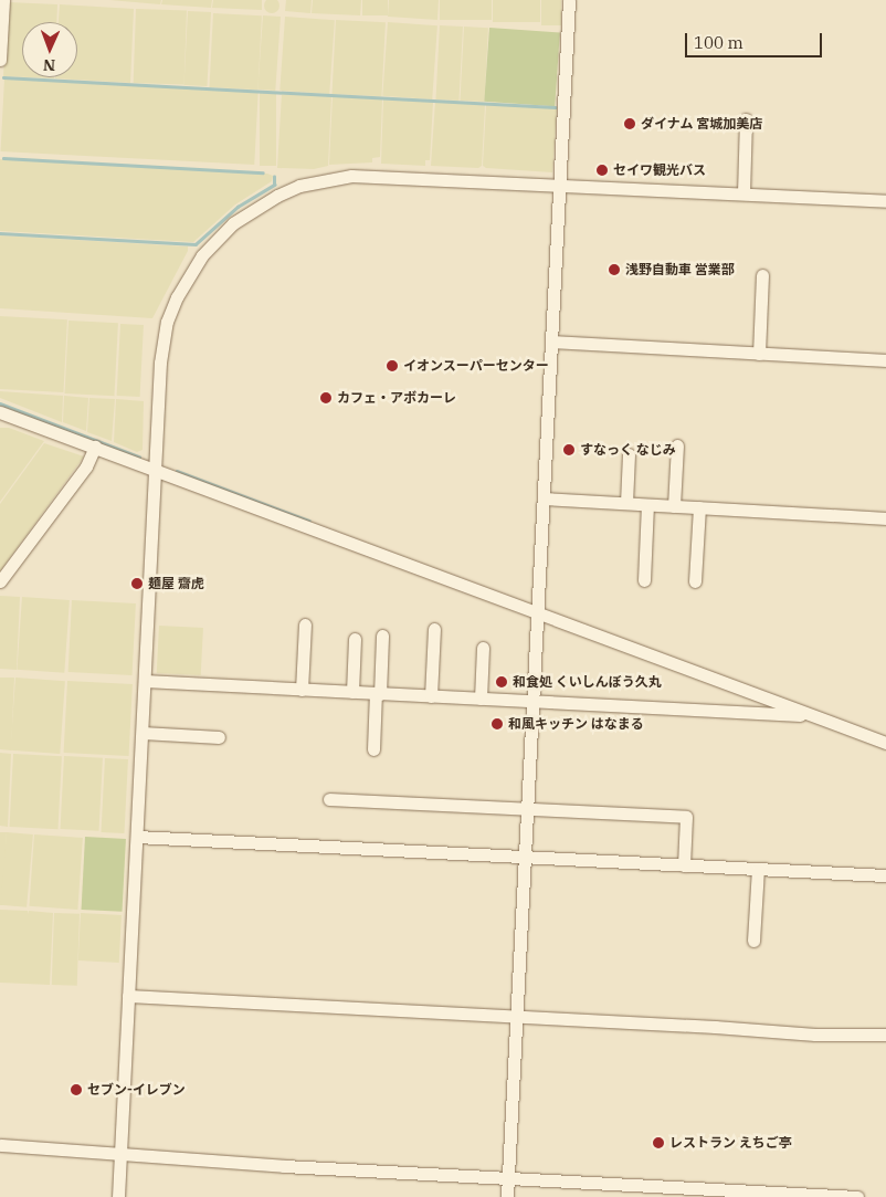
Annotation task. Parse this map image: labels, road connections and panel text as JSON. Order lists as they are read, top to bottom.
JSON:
{
  "places": [
    "ダイナム 宮城加美店",
    "セイワ観光バス",
    "浅野自動車 営業部",
    "イオンスーパーセンター",
    "カフェ・アボカーレ",
    "すなっく なじみ",
    "麺屋 齋虎",
    "和食処 くいしんぼう久丸",
    "和風キッチン はなまる",
    "セブン-イレブン",
    "レストラン えちご亭"
  ],
  "scale_bar": "100 m",
  "north": "bottom"
}
